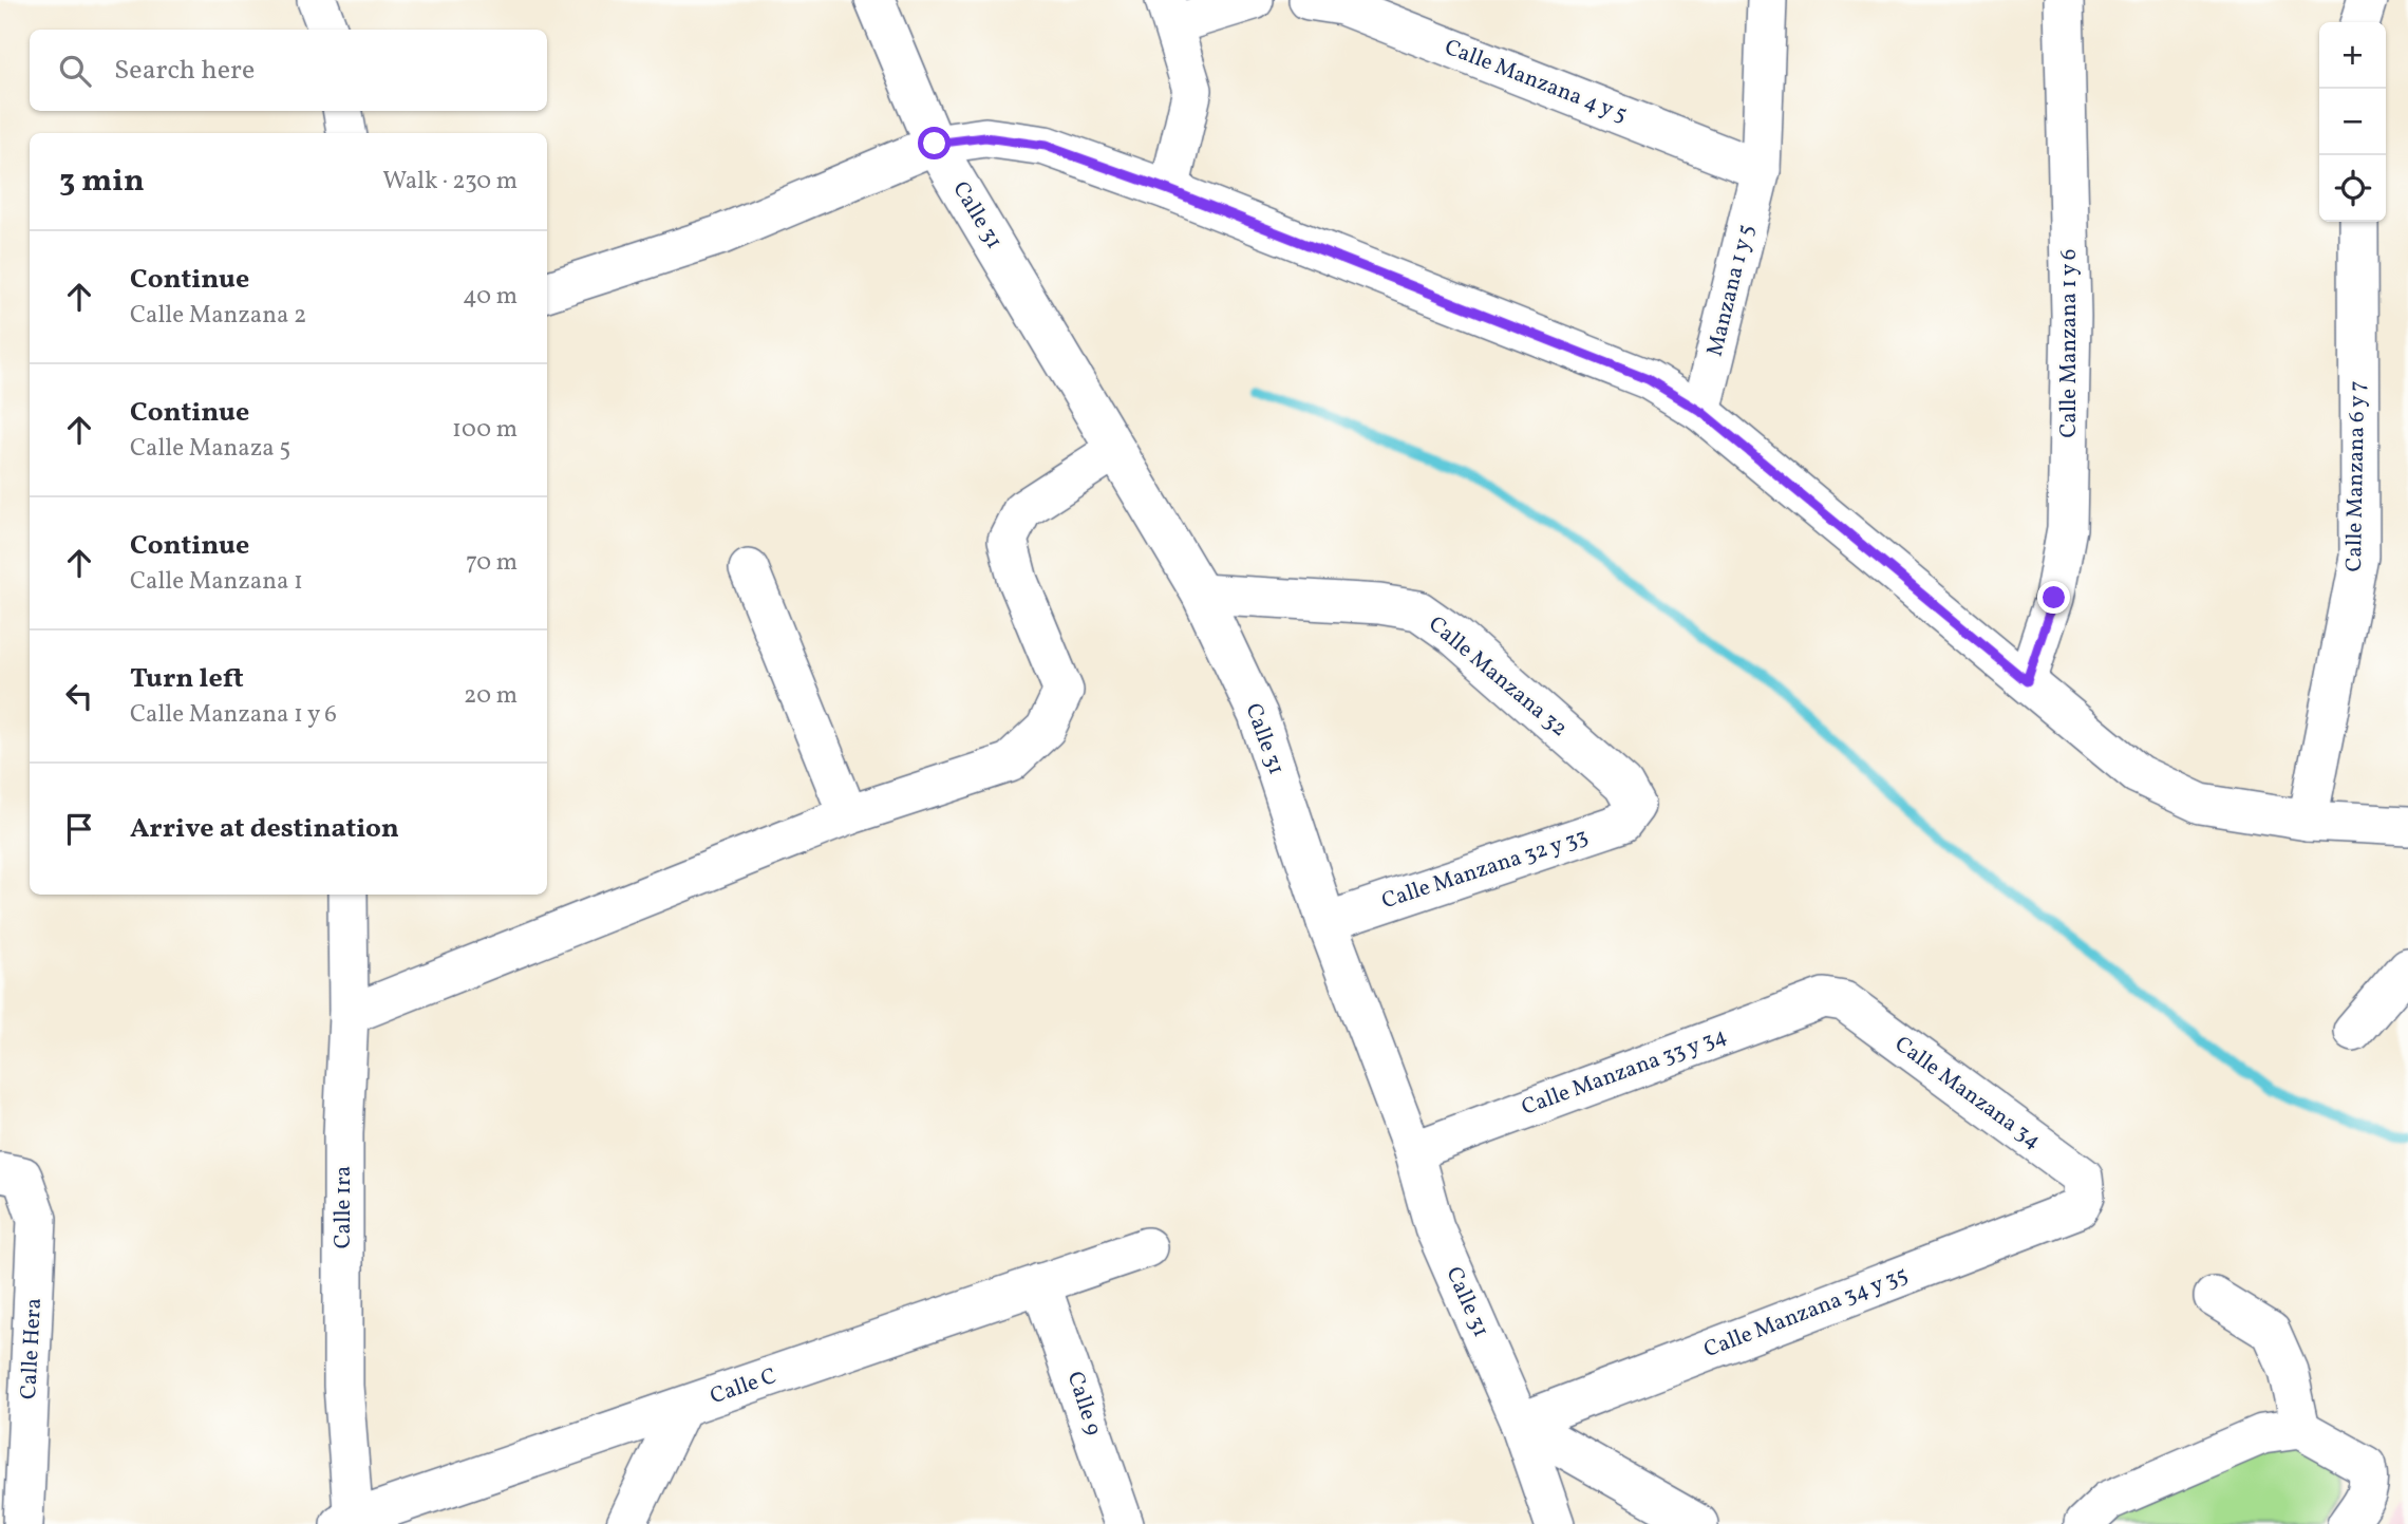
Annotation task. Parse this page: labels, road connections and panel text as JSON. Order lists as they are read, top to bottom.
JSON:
{
  "streets": {
    "street": [
      "Calle Manzana 4 y 5",
      "Calle 31",
      "Manzana 1 y 5",
      "Calle Manzana 1 y 6",
      "Calle Manzana 6 y 7",
      "Calle Manzana 32",
      "Calle Manzana 32 y 33",
      "Calle Manzana 33 y 34",
      "Calle Manzana 34",
      "Calle 1ra",
      "Calle Manzana 34 y 35",
      "Calle Hera",
      "Calle C",
      "Calle 9"
    ]
  },
  "crossings": [
    ["Calle Manzana 4 y 5", "Manzana 1 y 5"],
    ["Calle 31", "Calle Manzana 32"],
    ["Calle 31", "Calle Manzana 32 y 33"],
    ["Calle 31", "Calle Manzana 33 y 34"],
    ["Calle 31", "Calle Manzana 34 y 35"],
    ["Calle Manzana 32", "Calle Manzana 32 y 33"],
    ["Calle Manzana 33 y 34", "Calle Manzana 34"],
    ["Calle Manzana 34", "Calle Manzana 34 y 35"],
    ["Calle 1ra", "Calle C"],
    ["Calle C", "Calle 9"]
  ],
  "page": {
    "map_buttons": ["+", "−"],
    "search": "Search here",
    "heading": ["3 min", "Walk · 230 m"],
    "list": [
      ["Continue", "Calle Manzana 2", "40 m"],
      ["Continue", "Calle Manaza 5", "100 m"],
      ["Continue", "Calle Manzana 1", "70 m"],
      ["Turn left", "Calle Manzana 1 y 6", "20 m"],
      "Arrive at destination"
    ]
  }
}
